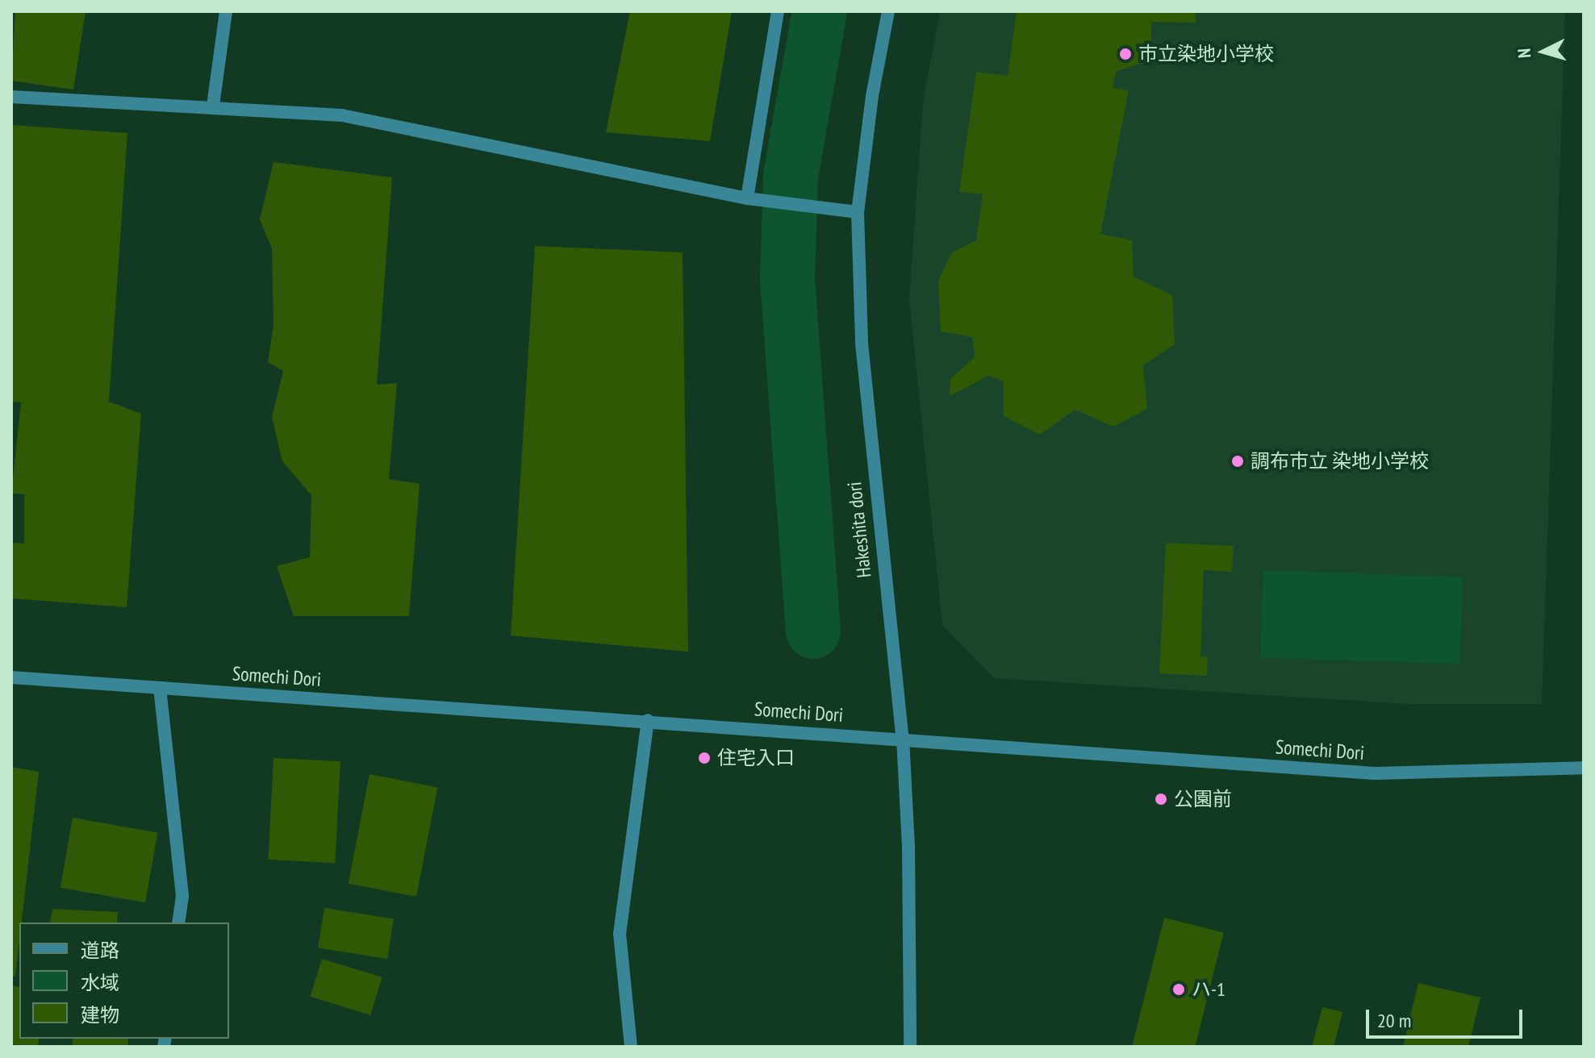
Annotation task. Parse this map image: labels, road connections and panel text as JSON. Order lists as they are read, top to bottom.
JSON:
{
  "streets": {
    "street": ["Hakeshita dori", "Somechi Dori"]
  },
  "crossings": [
    ["Hakeshita dori", "Somechi Dori"]
  ],
  "places": [
    "市立染地小学校",
    "調布市立 染地小学校",
    "住宅入口",
    "公園前",
    "ハ-1"
  ],
  "legend": ["道路", "水域", "建物"],
  "scale_bar": "20 m",
  "north": "left"
}
